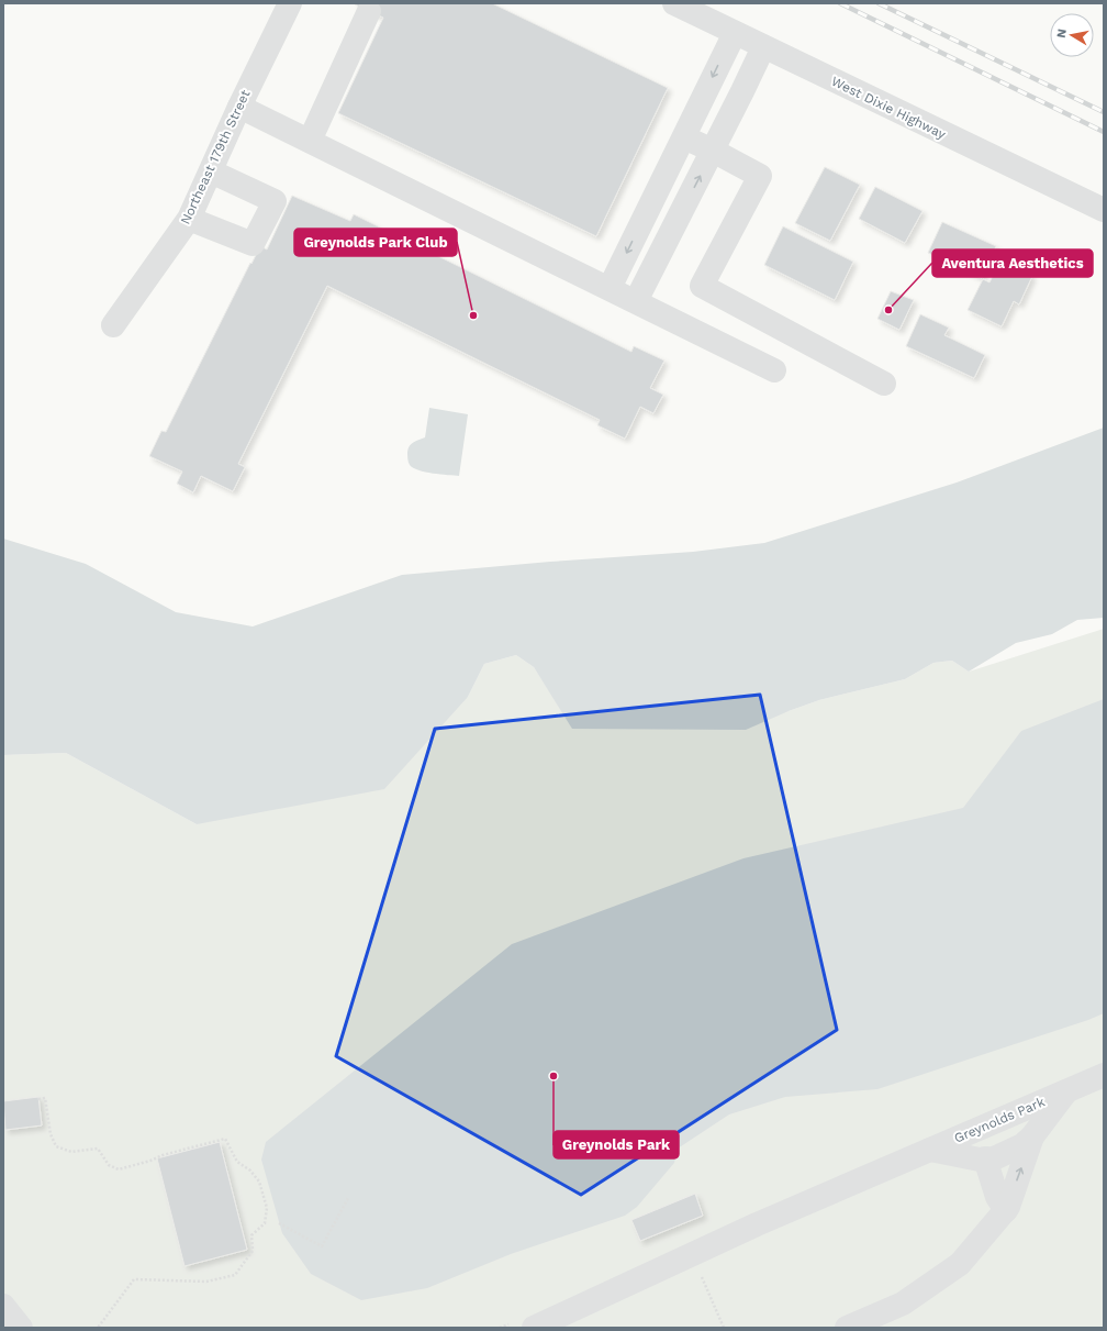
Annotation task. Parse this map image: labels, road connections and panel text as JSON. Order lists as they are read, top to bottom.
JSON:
{
  "streets": {
    "street": ["West Dixie Highway", "Northeast 179th Street", "Greynolds Park"]
  },
  "places": ["Aventura Aesthetics", "Greynolds Park Club", "Greynolds Park"],
  "north": "left"
}
